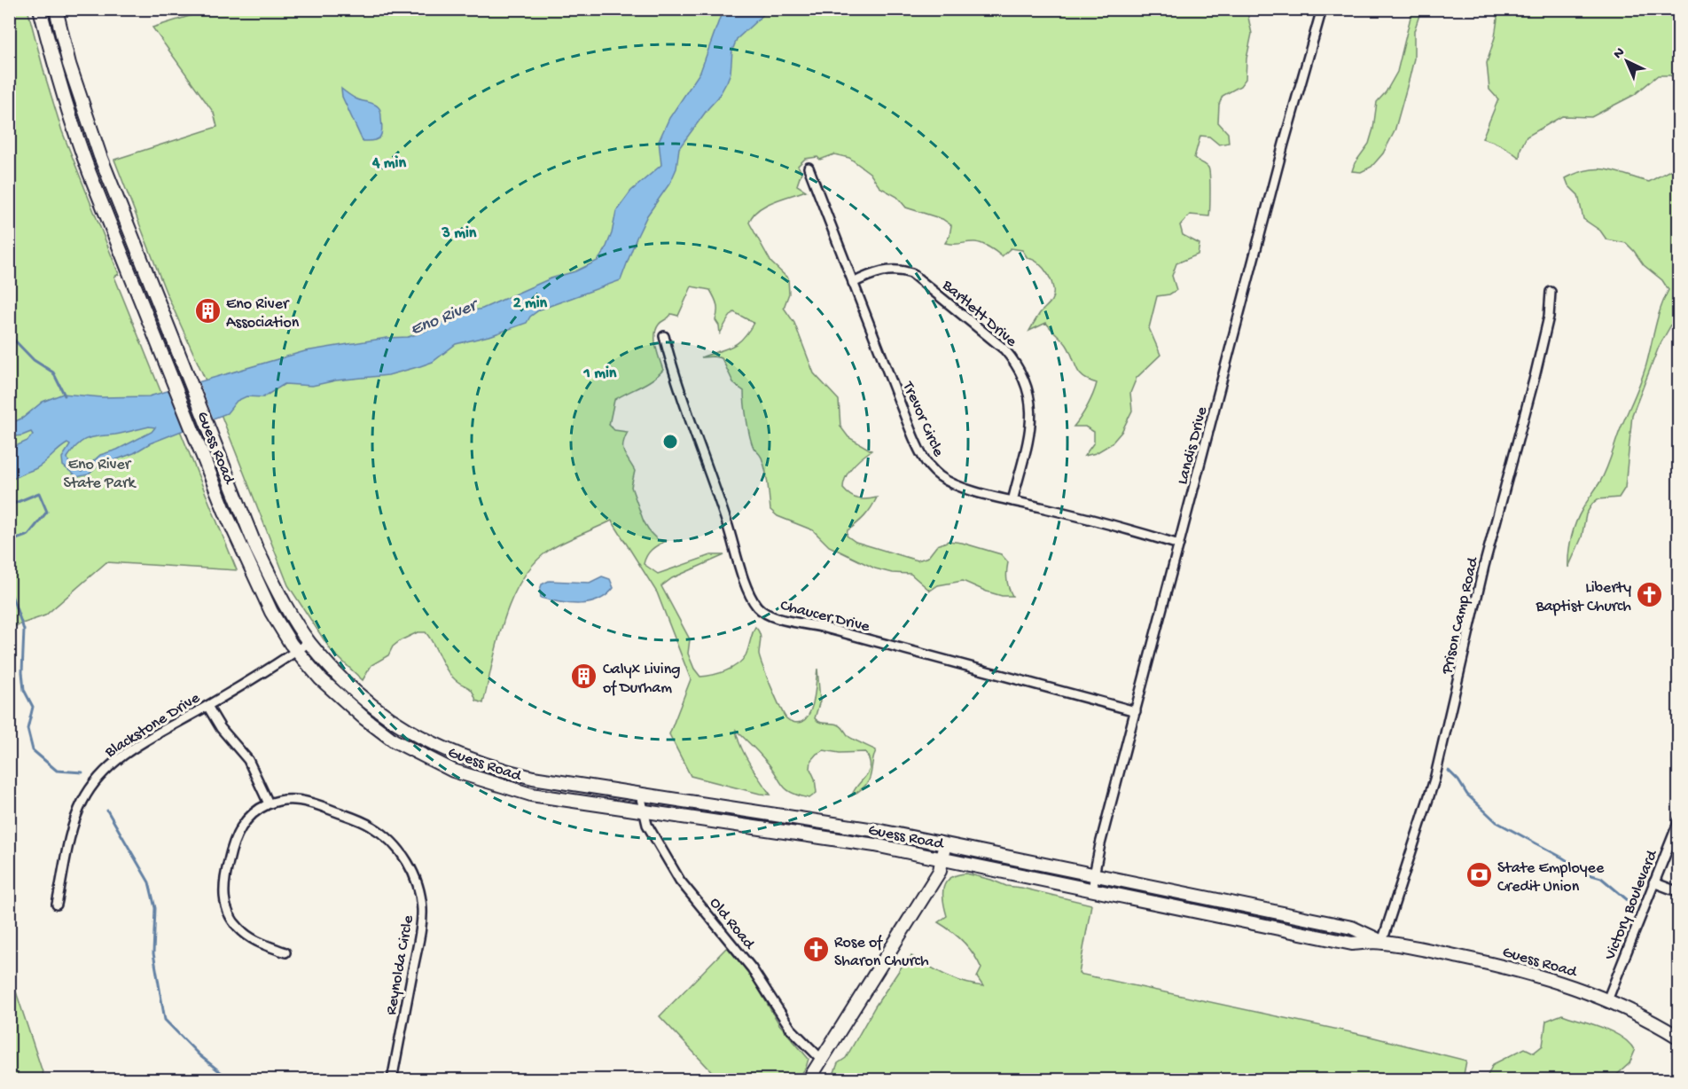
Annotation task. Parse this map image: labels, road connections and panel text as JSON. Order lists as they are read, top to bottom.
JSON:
{
  "streets": {
    "main road": ["Guess Road"],
    "street": [
      "Bartlett Drive",
      "Trevor Circle",
      "Landis Drive",
      "Chaucer Drive",
      "Prison Camp Road",
      "Blackstone Drive",
      "Victory Boulevard",
      "Old Road",
      "Reynolda Circle"
    ]
  },
  "crossings": [
    ["Bartlett Drive", "Trevor Circle"],
    ["Trevor Circle", "Landis Drive"],
    ["Landis Drive", "Guess Road"],
    ["Landis Drive", "Chaucer Drive"],
    ["Guess Road", "Prison Camp Road"],
    ["Guess Road", "Blackstone Drive"],
    ["Guess Road", "Victory Boulevard"],
    ["Guess Road", "Old Road"]
  ],
  "water": ["Eno River"],
  "parks": ["Eno River State Park"],
  "places": {
    "building": ["Eno River Association", "Calyx Living of Durham"],
    "church": ["Liberty Baptist Church", "Rose of Sharon Church"],
    "bank": ["State Employee Credit Union"]
  },
  "north": "top left",
  "rings": [
    "4 min",
    "3 min",
    "2 min",
    "1 min"
  ]
}
